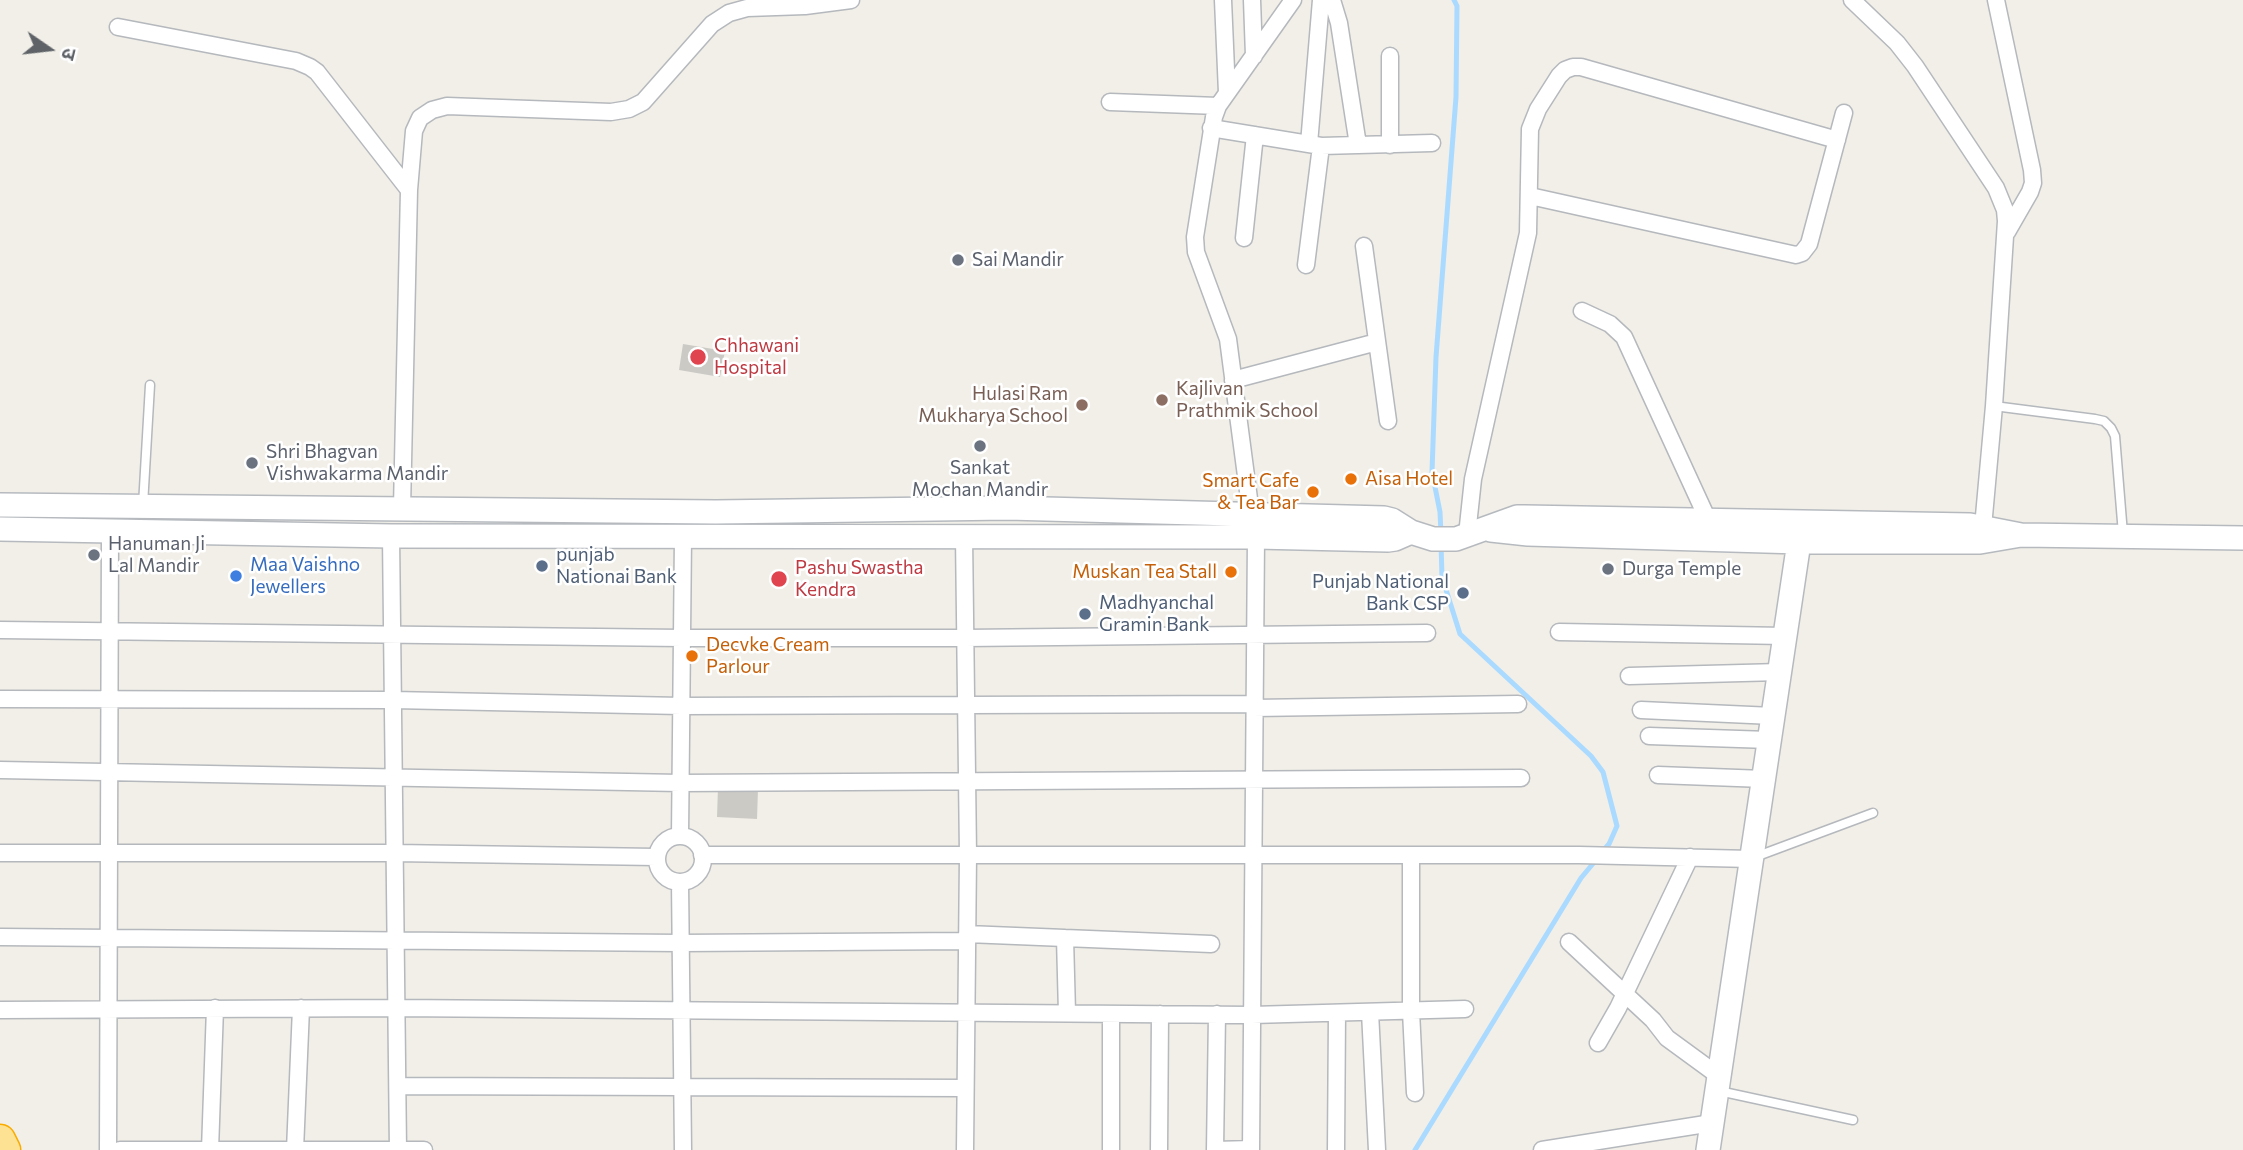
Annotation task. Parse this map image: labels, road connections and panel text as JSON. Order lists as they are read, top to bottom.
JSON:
{
  "places": [
    "Sai Mandir",
    "Chhawani Hospital",
    "Kajlivan Prathmik School",
    "Hulasi Ram Mukharya School",
    "Sankat Mochan Mandir",
    "Shri Bhagvan Vishwakarma Mandir",
    "Aisa Hotel",
    "Smart Cafe & Tea Bar",
    "Hanuman Ji Lal Mandir",
    "punjab Nationai Bank",
    "Durga Temple",
    "Muskan Tea Stall",
    "Maa Vaishno Jewellers",
    "Pashu Swastha Kendra",
    "Punjab National Bank CSP",
    "Madhyanchal Gramin Bank",
    "Decvke Cream Parlour"
  ],
  "north": "right"
}
